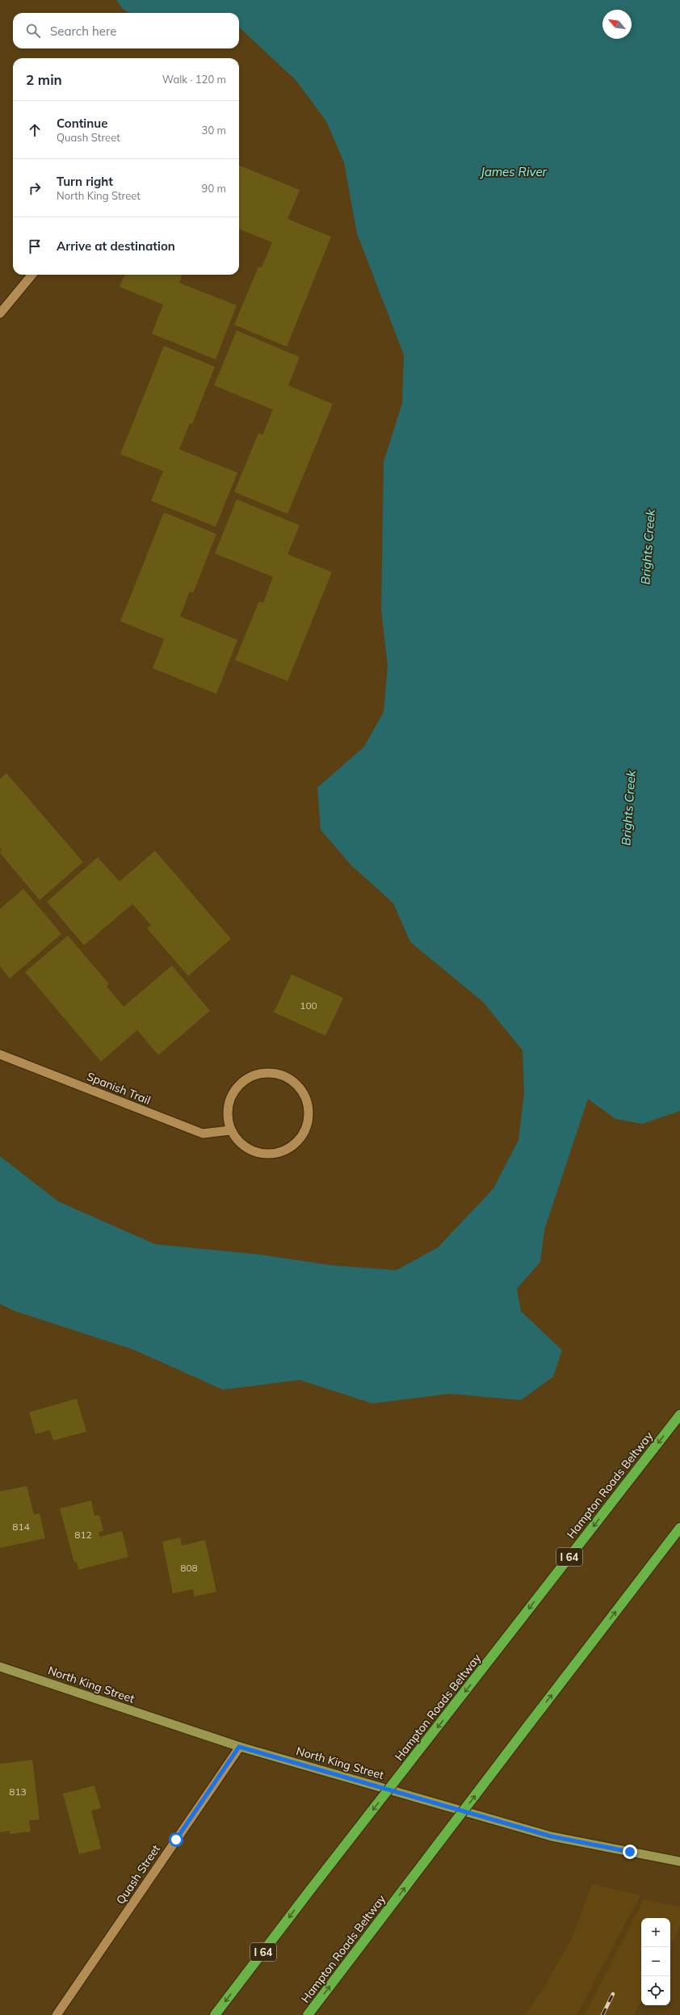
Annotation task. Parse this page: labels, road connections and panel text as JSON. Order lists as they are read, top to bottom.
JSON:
{
  "streets": {
    "highway": ["Hampton Roads Beltway", "I 64"],
    "main road": ["North King Street"],
    "street": ["Spanish Trail", "Quash Street"]
  },
  "crossings": [
    ["North King Street", "Quash Street"]
  ],
  "water": ["James River", "Brights Creek"],
  "house_numbers": [
    "100",
    "814",
    "812",
    "808",
    "813"
  ],
  "north": "top left",
  "page": {
    "search": "Search here",
    "heading": ["2 min", "Walk · 120 m"],
    "list": [
      ["Continue", "Quash Street", "30 m"],
      ["Turn right", "North King Street", "90 m"],
      "Arrive at destination"
    ],
    "map_buttons": ["+", "−"]
  }
}
